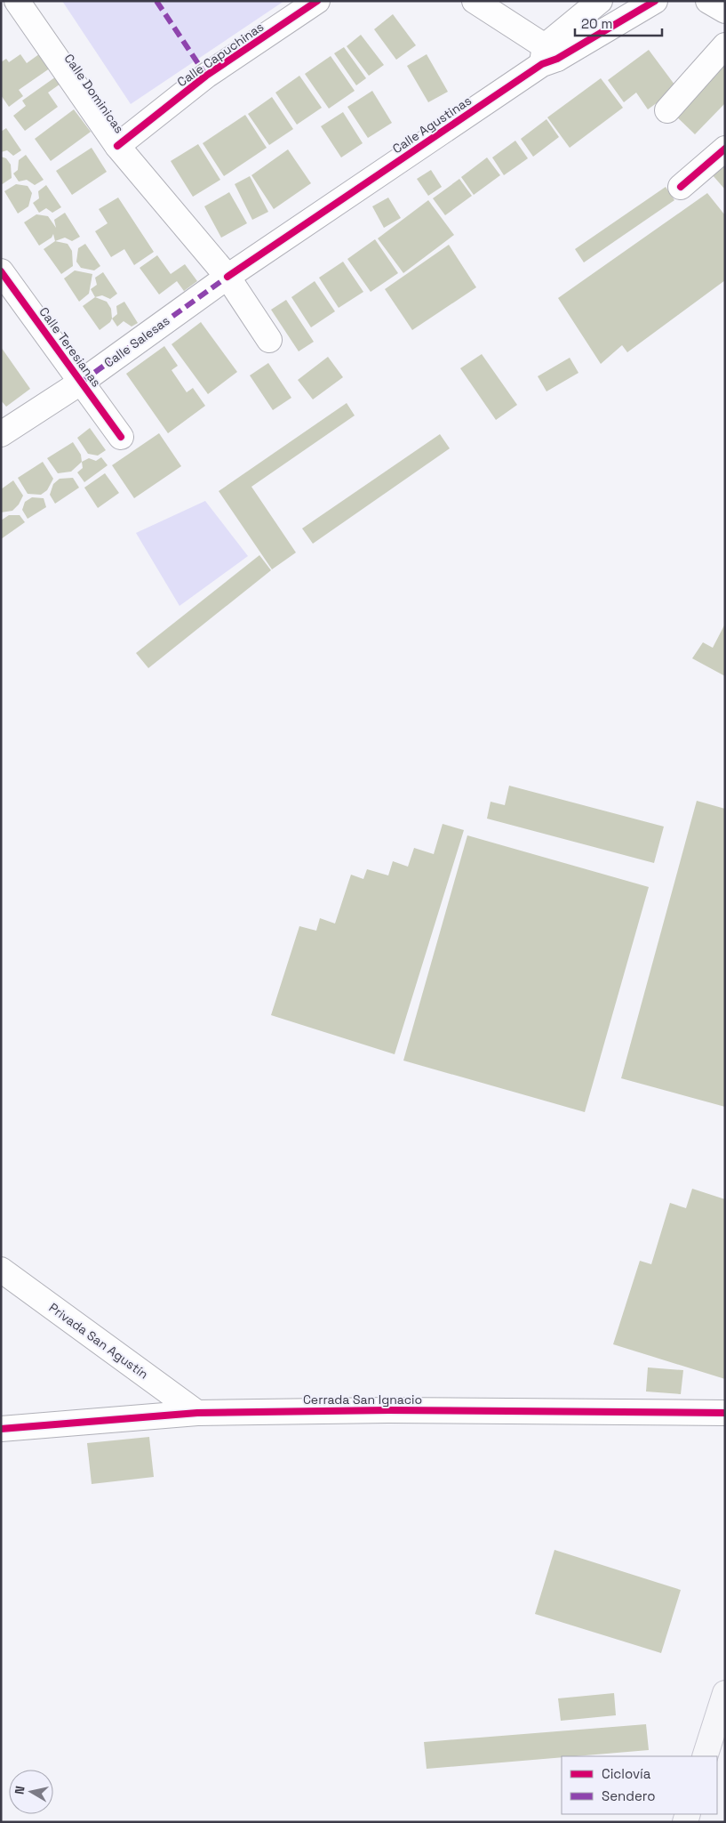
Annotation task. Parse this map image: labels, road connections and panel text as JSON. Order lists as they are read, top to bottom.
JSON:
{
  "streets": {
    "street": [
      "Calle Capuchinas",
      "Calle Dominicas",
      "Calle Agustinas",
      "Calle Salesas",
      "Calle Teresianas",
      "Privada San Agustín",
      "Cerrada San Ignacio"
    ]
  },
  "crossings": [
    ["Calle Capuchinas", "Calle Dominicas"],
    ["Calle Dominicas", "Calle Agustinas"],
    ["Calle Dominicas", "Calle Salesas"],
    ["Calle Agustinas", "Calle Salesas"],
    ["Calle Salesas", "Calle Teresianas"],
    ["Privada San Agustín", "Cerrada San Ignacio"]
  ],
  "legend": ["Ciclovía", "Sendero"],
  "scale_bar": "20 m",
  "north": "left"
}
